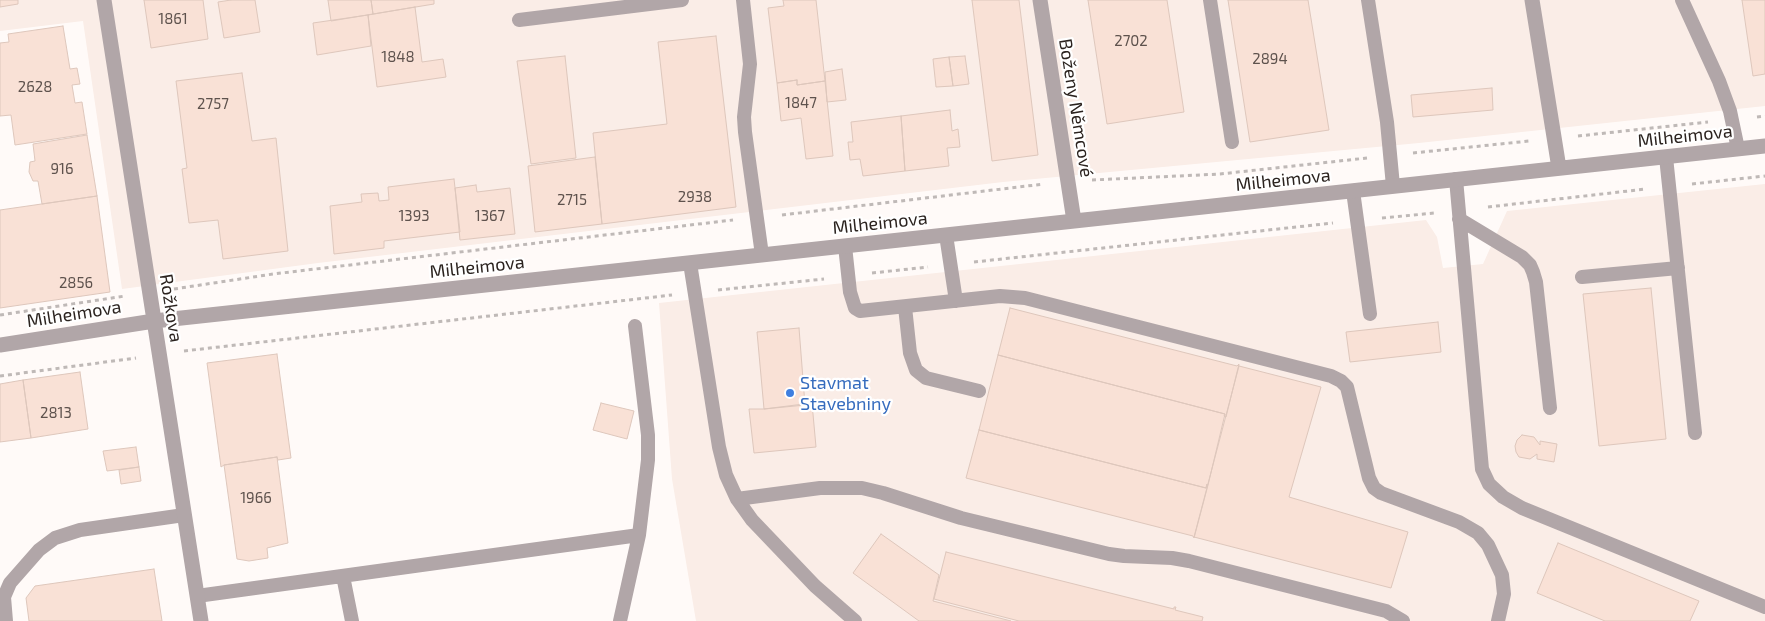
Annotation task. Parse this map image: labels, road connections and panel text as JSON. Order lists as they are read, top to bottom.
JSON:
{
  "streets": {
    "street": ["Boženy Němcové", "Milheimova", "Rožkova"]
  },
  "crossings": [
    ["Boženy Němcové", "Milheimova"],
    ["Milheimova", "Rožkova"]
  ],
  "places": ["Stavmat Stavebniny"],
  "house_numbers": [
    "1861",
    "2702",
    "1848",
    "2894",
    "2628",
    "1847",
    "2757",
    "916",
    "2938",
    "2715",
    "1393",
    "1367",
    "2856",
    "2813",
    "1966"
  ]
}
